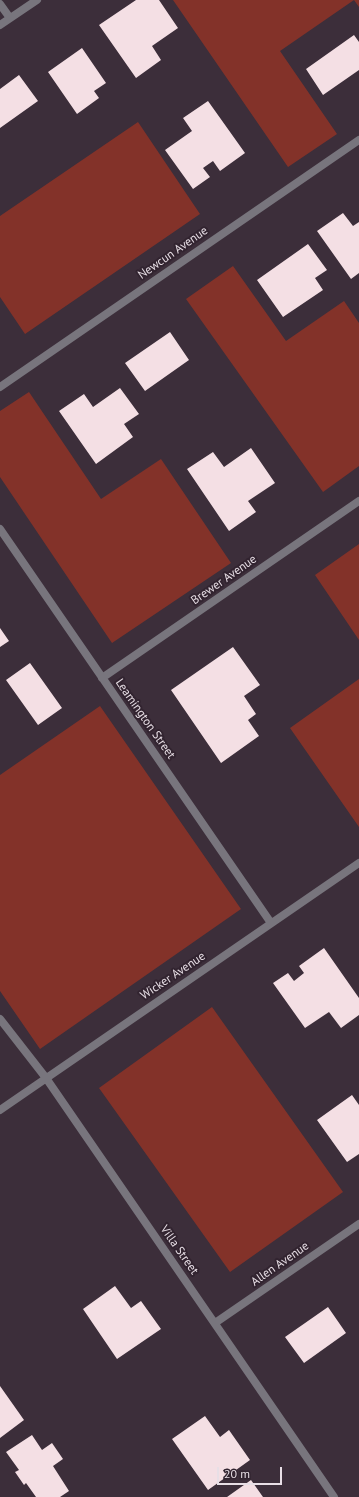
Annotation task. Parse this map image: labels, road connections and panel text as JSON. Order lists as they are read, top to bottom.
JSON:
{
  "streets": {
    "street": [
      "Newcun Avenue",
      "Brewer Avenue",
      "Leamington Street",
      "Wicker Avenue",
      "Villa Street",
      "Allen Avenue"
    ]
  },
  "crossings": [
    ["Brewer Avenue", "Leamington Street"],
    ["Leamington Street", "Wicker Avenue"],
    ["Wicker Avenue", "Villa Street"],
    ["Villa Street", "Allen Avenue"]
  ],
  "scale_bar": "20 m"
}
